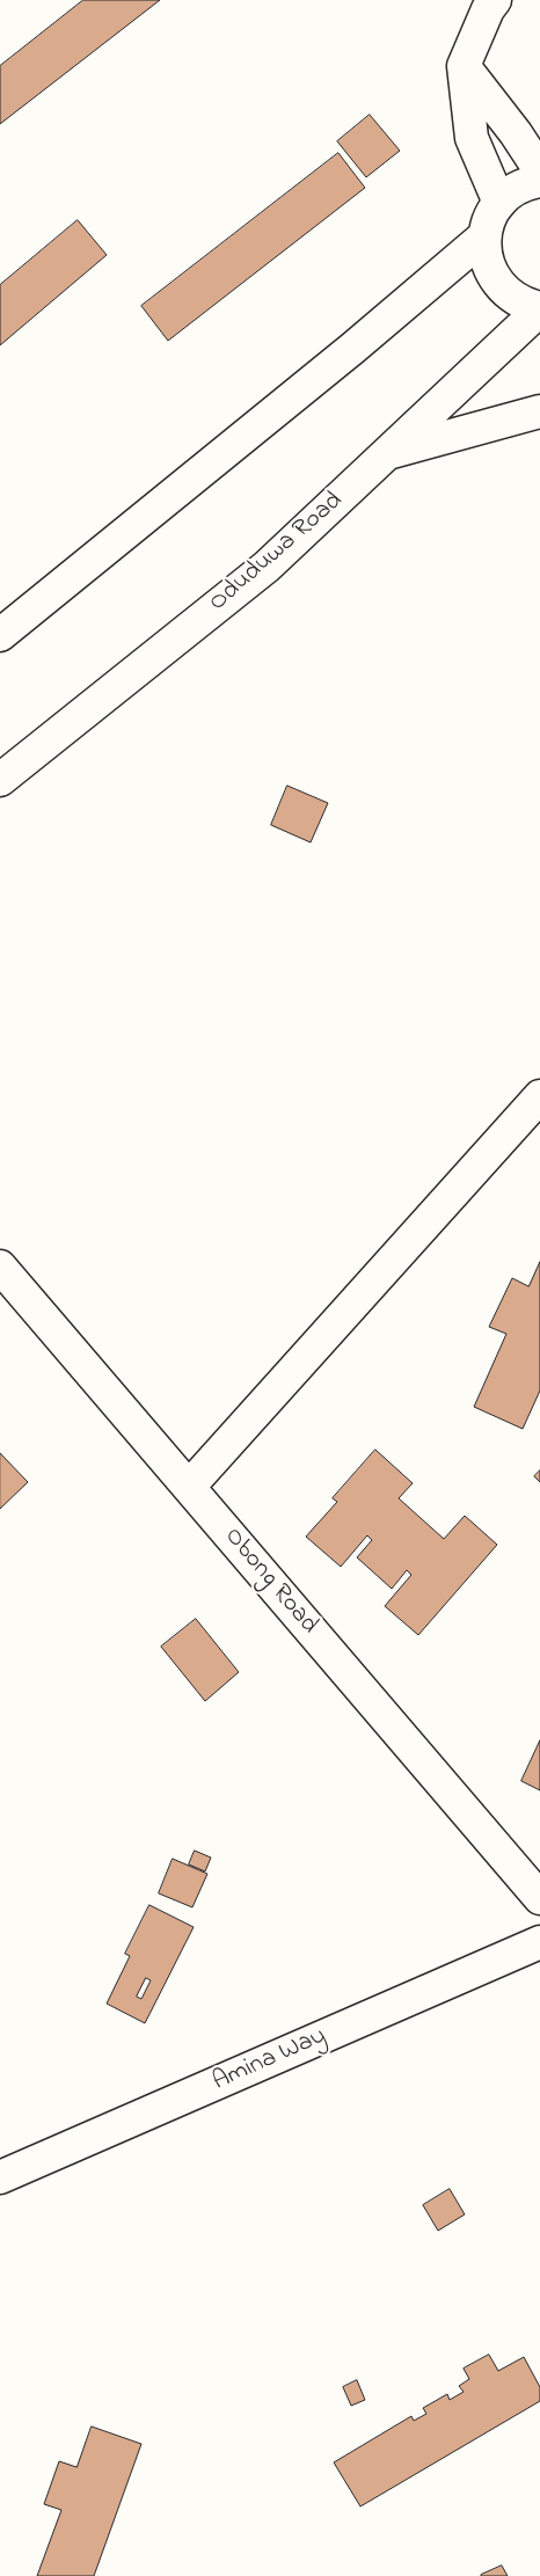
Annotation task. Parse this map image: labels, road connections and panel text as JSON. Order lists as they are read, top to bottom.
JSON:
{
  "streets": {
    "street": ["Oduduwa Road", "Obong Road", "Amina Way"]
  }
}
